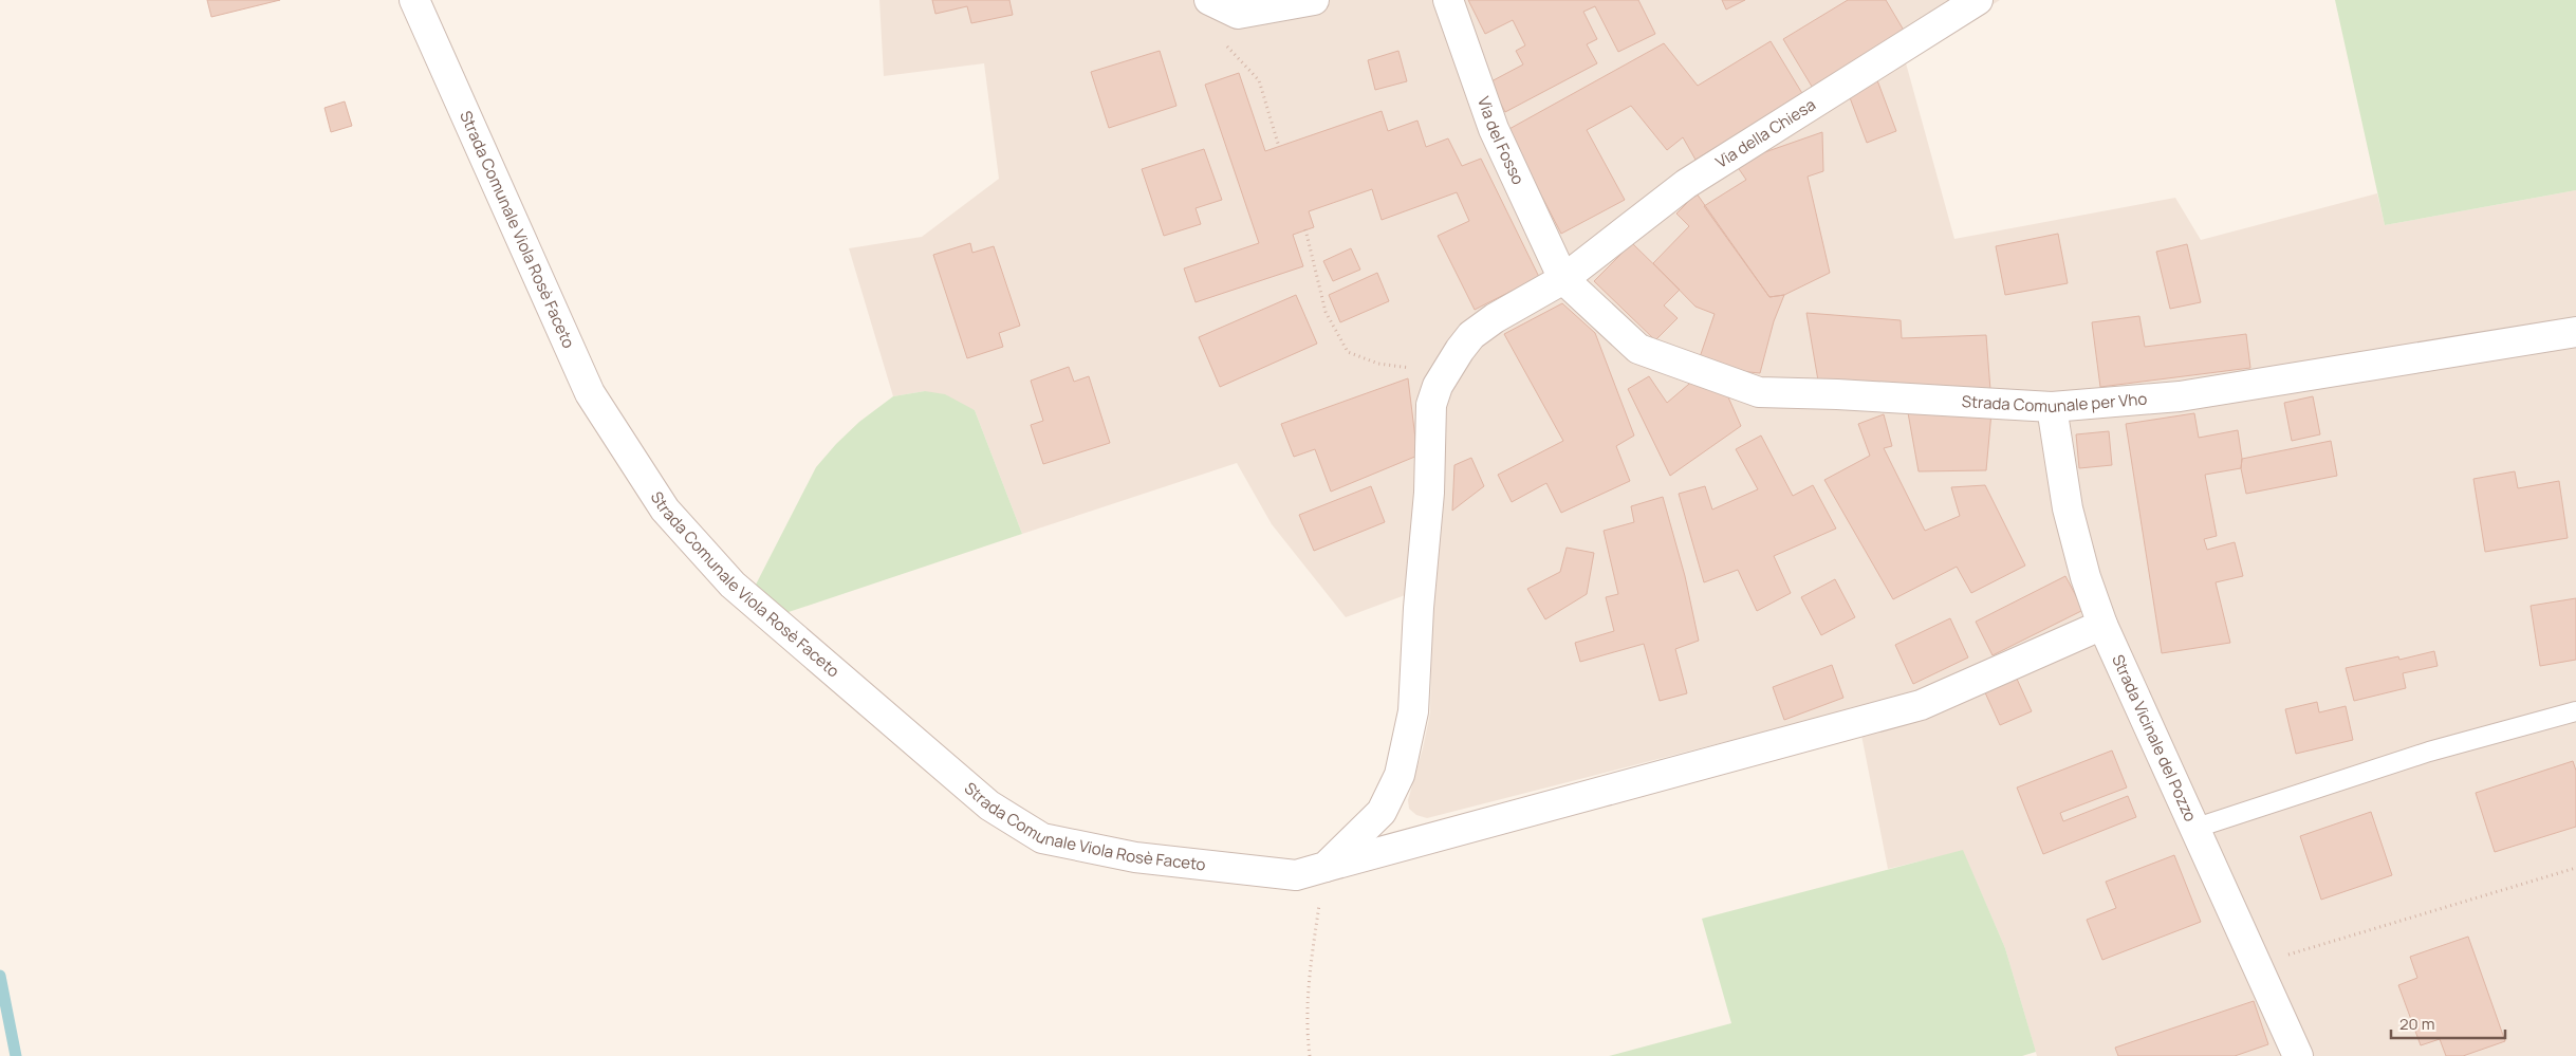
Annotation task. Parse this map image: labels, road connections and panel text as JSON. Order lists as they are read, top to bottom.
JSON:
{
  "streets": {
    "street": [
      "Via della Chiesa",
      "Via del Fosso",
      "Strada Comunale Viola Rosè Faceto",
      "Strada Comunale per Vho",
      "Strada Vicinale del Pozzo"
    ]
  },
  "crossings": [
    ["Via della Chiesa", "Via del Fosso"],
    ["Via della Chiesa", "Strada Comunale Viola Rosè Faceto"],
    ["Via della Chiesa", "Strada Comunale per Vho"],
    ["Via del Fosso", "Strada Comunale per Vho"],
    ["Strada Comunale Viola Rosè Faceto", "Strada Vicinale del Pozzo"],
    ["Strada Comunale per Vho", "Strada Vicinale del Pozzo"]
  ],
  "scale_bar": "20 m"
}
